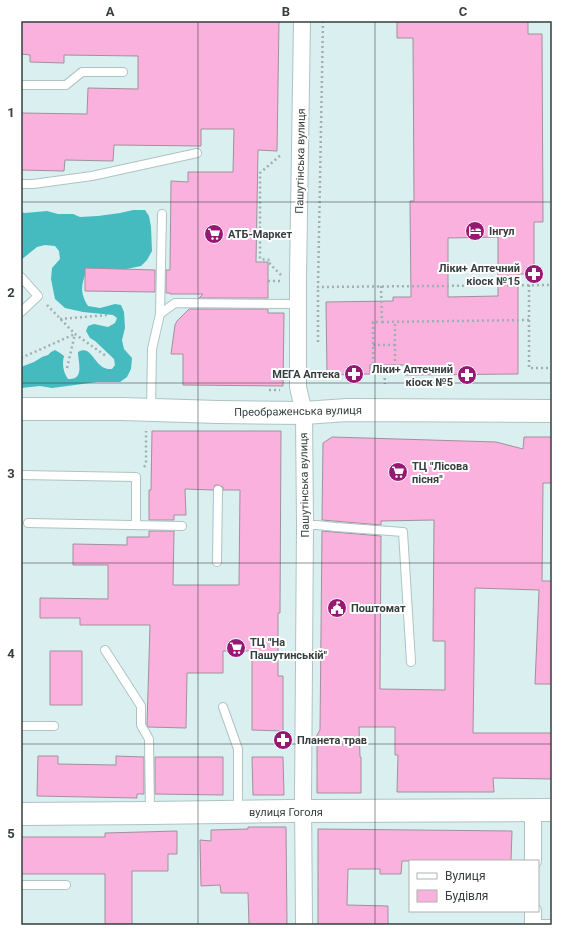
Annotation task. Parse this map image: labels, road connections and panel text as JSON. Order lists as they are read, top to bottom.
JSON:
{
  "streets": {
    "main road": ["Преображенська вулиця", "вулиця Гоголя"],
    "street": ["Пашутінська вулиця"]
  },
  "crossings": [
    ["Пашутінська вулиця", "Преображенська вулиця"],
    ["Пашутінська вулиця", "вулиця Гоголя"]
  ],
  "places": {
    "hotel": ["Інгул"],
    "supermarket": ["АТБ-Маркет", "ТЦ \"Лісова пісня\"", "ТЦ \"На Пашутинській\""],
    "pharmacy": [
      "Ліки+ Аптечний кіоск №15",
      "МЕГА Аптека",
      "Ліки+ Аптечний кіоск №5",
      "Планета трав"
    ],
    "public building": ["Поштомат"]
  },
  "legend": ["Вулиця", "Будівля"],
  "grid": {
    "columns": ["A", "B", "C"],
    "rows": [
      "1",
      "2",
      "3",
      "4",
      "5"
    ]
  }
}
